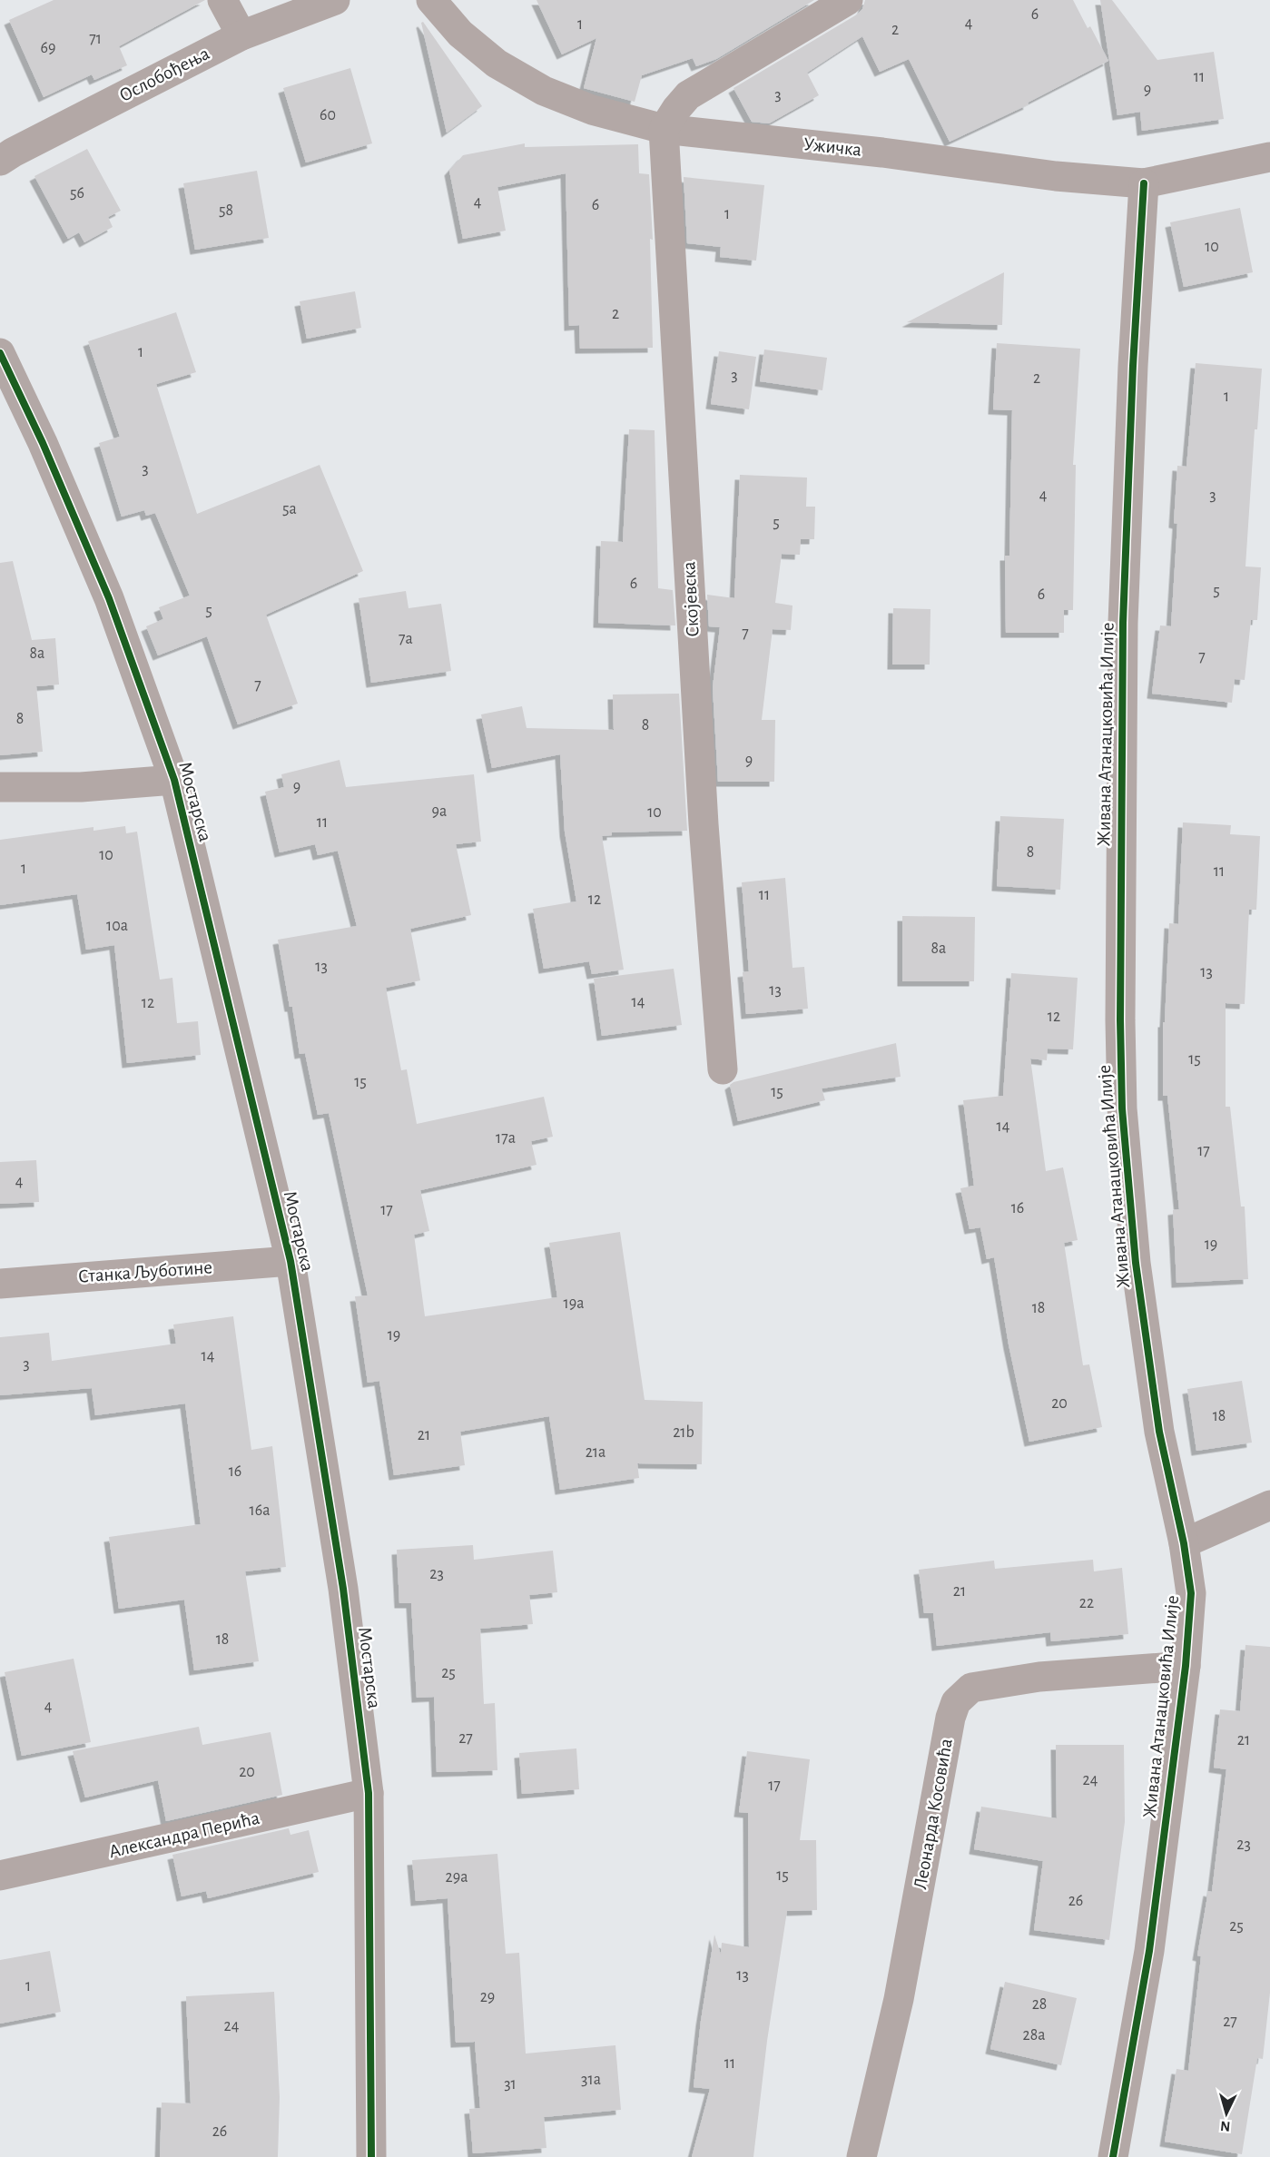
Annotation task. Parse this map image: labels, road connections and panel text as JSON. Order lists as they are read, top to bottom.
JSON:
{
  "streets": {
    "street": [
      "Ослобођења",
      "Ужичка",
      "Скојевска",
      "Живана Атанацковића Илије",
      "Мостарска",
      "Станка Љуботине",
      "Леонарда Косовића",
      "Александра Перића"
    ]
  },
  "crossings": [
    ["Ужичка", "Скојевска"],
    ["Ужичка", "Живана Атанацковића Илије"],
    ["Живана Атанацковића Илије", "Леонарда Косовића"],
    ["Мостарска", "Станка Љуботине"],
    ["Мостарска", "Александра Перића"]
  ],
  "house_numbers": [
    "6",
    "4",
    "1",
    "2",
    "71",
    "69",
    "11",
    "9",
    "3",
    "60",
    "56",
    "4",
    "6",
    "58",
    "1",
    "10",
    "2",
    "1",
    "3",
    "2",
    "1",
    "3",
    "4",
    "3",
    "5a",
    "5",
    "6",
    "5",
    "6",
    "5",
    "7",
    "7a",
    "8a",
    "7",
    "7",
    "8",
    "8",
    "9",
    "9",
    "9a",
    "10",
    "11",
    "8",
    "10",
    "1",
    "11",
    "11",
    "12",
    "10a",
    "8a",
    "13",
    "13",
    "13",
    "14",
    "12",
    "12",
    "15",
    "15",
    "15",
    "14",
    "17a",
    "17",
    "4",
    "16",
    "17",
    "19",
    "19a",
    "18",
    "19",
    "14",
    "3",
    "20",
    "18",
    "21b",
    "21",
    "21a",
    "16",
    "16a",
    "23",
    "21",
    "22",
    "18",
    "25",
    "4",
    "27",
    "21",
    "20",
    "24",
    "17",
    "23",
    "15",
    "29a",
    "26",
    "25",
    "13",
    "1",
    "29",
    "28",
    "27",
    "24",
    "28a",
    "11",
    "31a",
    "31",
    "26"
  ],
  "north": "bottom"
}
